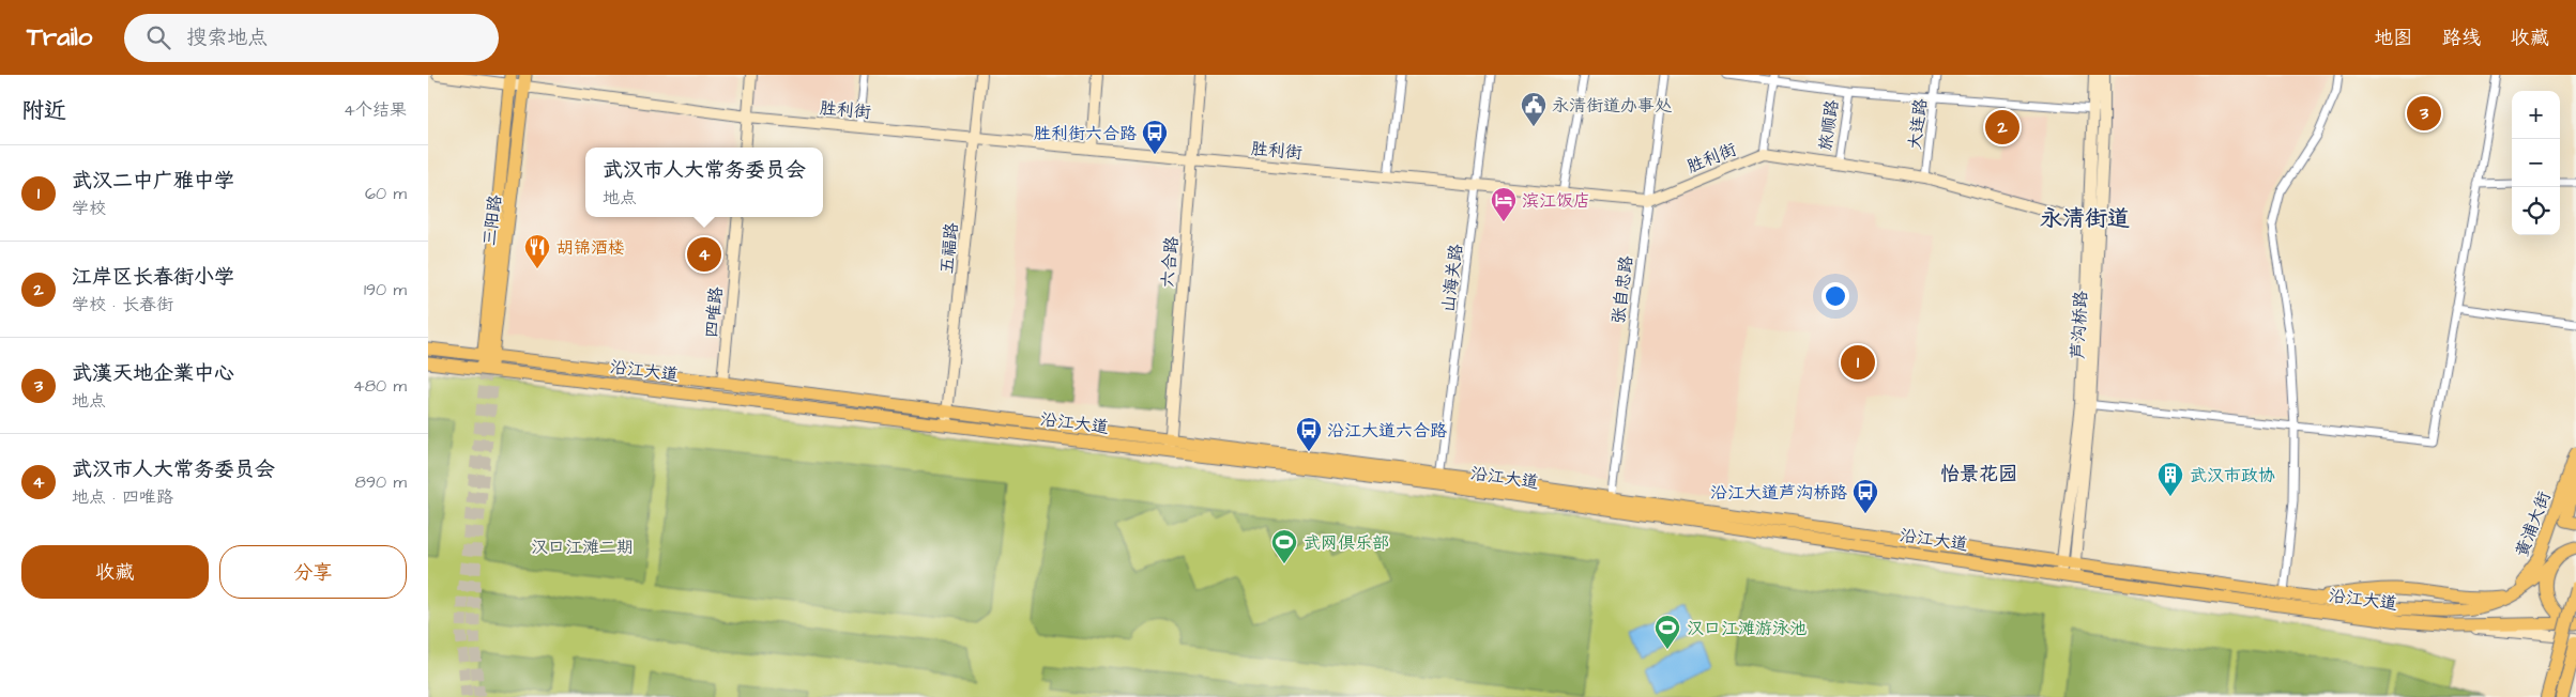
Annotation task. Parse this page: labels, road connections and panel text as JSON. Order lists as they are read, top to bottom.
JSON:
{
  "streets": {
    "main road": ["三阳路", "沿江大道", "黄浦大街"],
    "street": [
      "胜利街",
      "大连路",
      "旅顺路",
      "五福路",
      "六合路",
      "山海关路",
      "张自忠路",
      "四唯路",
      "芦沟桥路"
    ]
  },
  "crossings": [
    ["胜利街", "大连路"],
    ["胜利街", "旅顺路"],
    ["胜利街", "三阳路"],
    ["胜利街", "五福路"],
    ["胜利街", "六合路"],
    ["胜利街", "山海关路"],
    ["胜利街", "张自忠路"],
    ["胜利街", "芦沟桥路"],
    ["三阳路", "沿江大道"],
    ["五福路", "沿江大道"],
    ["六合路", "沿江大道"],
    ["山海关路", "沿江大道"],
    ["张自忠路", "沿江大道"],
    ["四唯路", "沿江大道"],
    ["芦沟桥路", "沿江大道"]
  ],
  "districts": ["永清街道", "怡景花园"],
  "parks": ["汉口江滩二期"],
  "places": {
    "public building": ["永清街道办事处"],
    "bus stop": ["胜利街六合路", "沿江大道六合路", "沿江大道芦沟桥路"],
    "hotel": ["滨江饭店"],
    "restaurant": ["胡锦酒楼"],
    "building": ["武汉市政协"],
    "sports": ["武网俱乐部", "汉口江滩游泳池"]
  },
  "page": {
    "header": "Trailo",
    "search": "搜索地点",
    "nav": ["地图", "路线", "收藏"],
    "heading": ["附近", "4个结果"],
    "map_buttons": ["+", "−"],
    "pins": [
      "3",
      "2",
      "4",
      "1"
    ],
    "list": [
      {
        "mark": "1",
        "name": "武汉二中广雅中学",
        "note": "学校",
        "value": "60 m"
      },
      {
        "mark": "2",
        "name": "江岸区长春街小学",
        "note": "学校 · 长春街",
        "value": "190 m"
      },
      {
        "mark": "3",
        "name": "武漢天地企業中心",
        "note": "地点",
        "value": "480 m"
      },
      {
        "mark": "4",
        "name": "武汉市人大常务委员会",
        "note": "地点 · 四唯路",
        "value": "890 m"
      }
    ],
    "popup": ["武汉市人大常务委员会", "地点"],
    "buttons": ["收藏", "分享"]
  }
}
